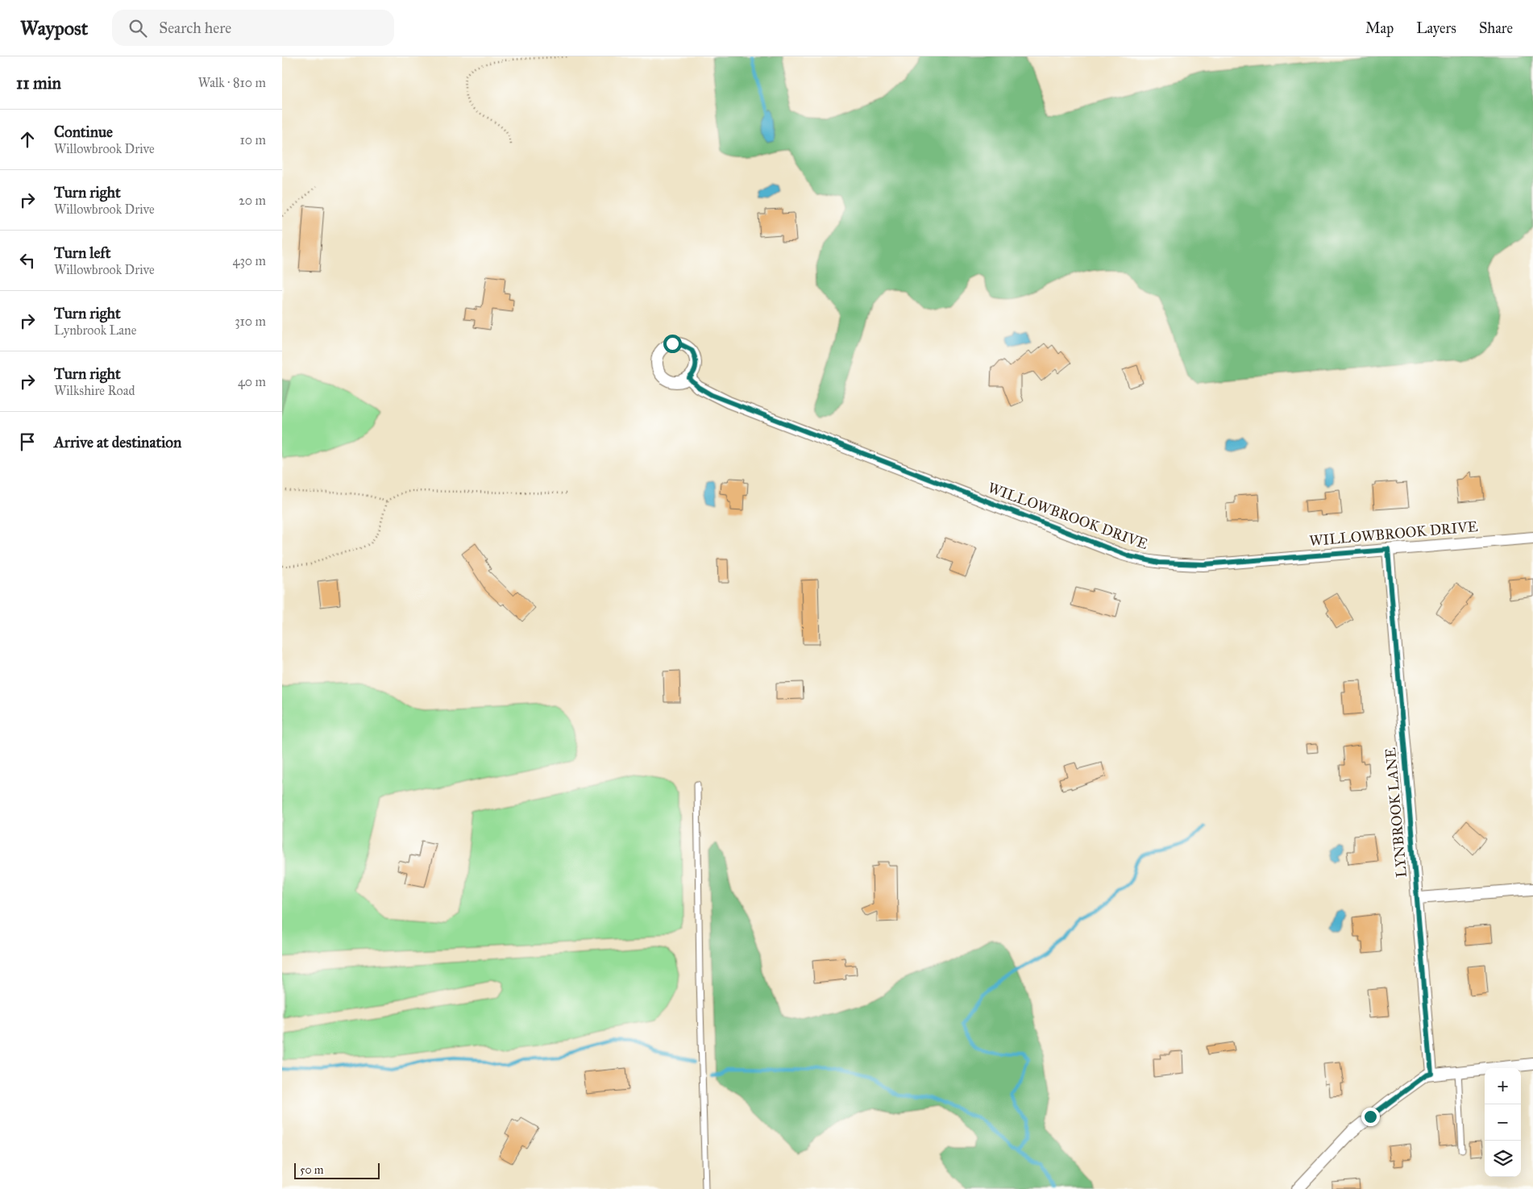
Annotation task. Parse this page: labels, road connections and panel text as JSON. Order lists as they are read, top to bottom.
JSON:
{
  "streets": {
    "street": ["WILLOWBROOK DRIVE", "LYNBROOK LANE"]
  },
  "crossings": [
    ["WILLOWBROOK DRIVE", "LYNBROOK LANE"]
  ],
  "scale_bar": "50 m",
  "page": {
    "header": "Waypost",
    "search": "Search here",
    "nav": ["Map", "Layers", "Share"],
    "heading": ["11 min", "Walk · 810 m"],
    "list": [
      ["Continue", "Willowbrook Drive", "10 m"],
      ["Turn right", "Willowbrook Drive", "20 m"],
      ["Turn left", "Willowbrook Drive", "430 m"],
      ["Turn right", "Lynbrook Lane", "310 m"],
      ["Turn right", "Wilkshire Road", "40 m"],
      "Arrive at destination"
    ],
    "map_buttons": ["+", "−"],
    "scale": "50 m"
  }
}
